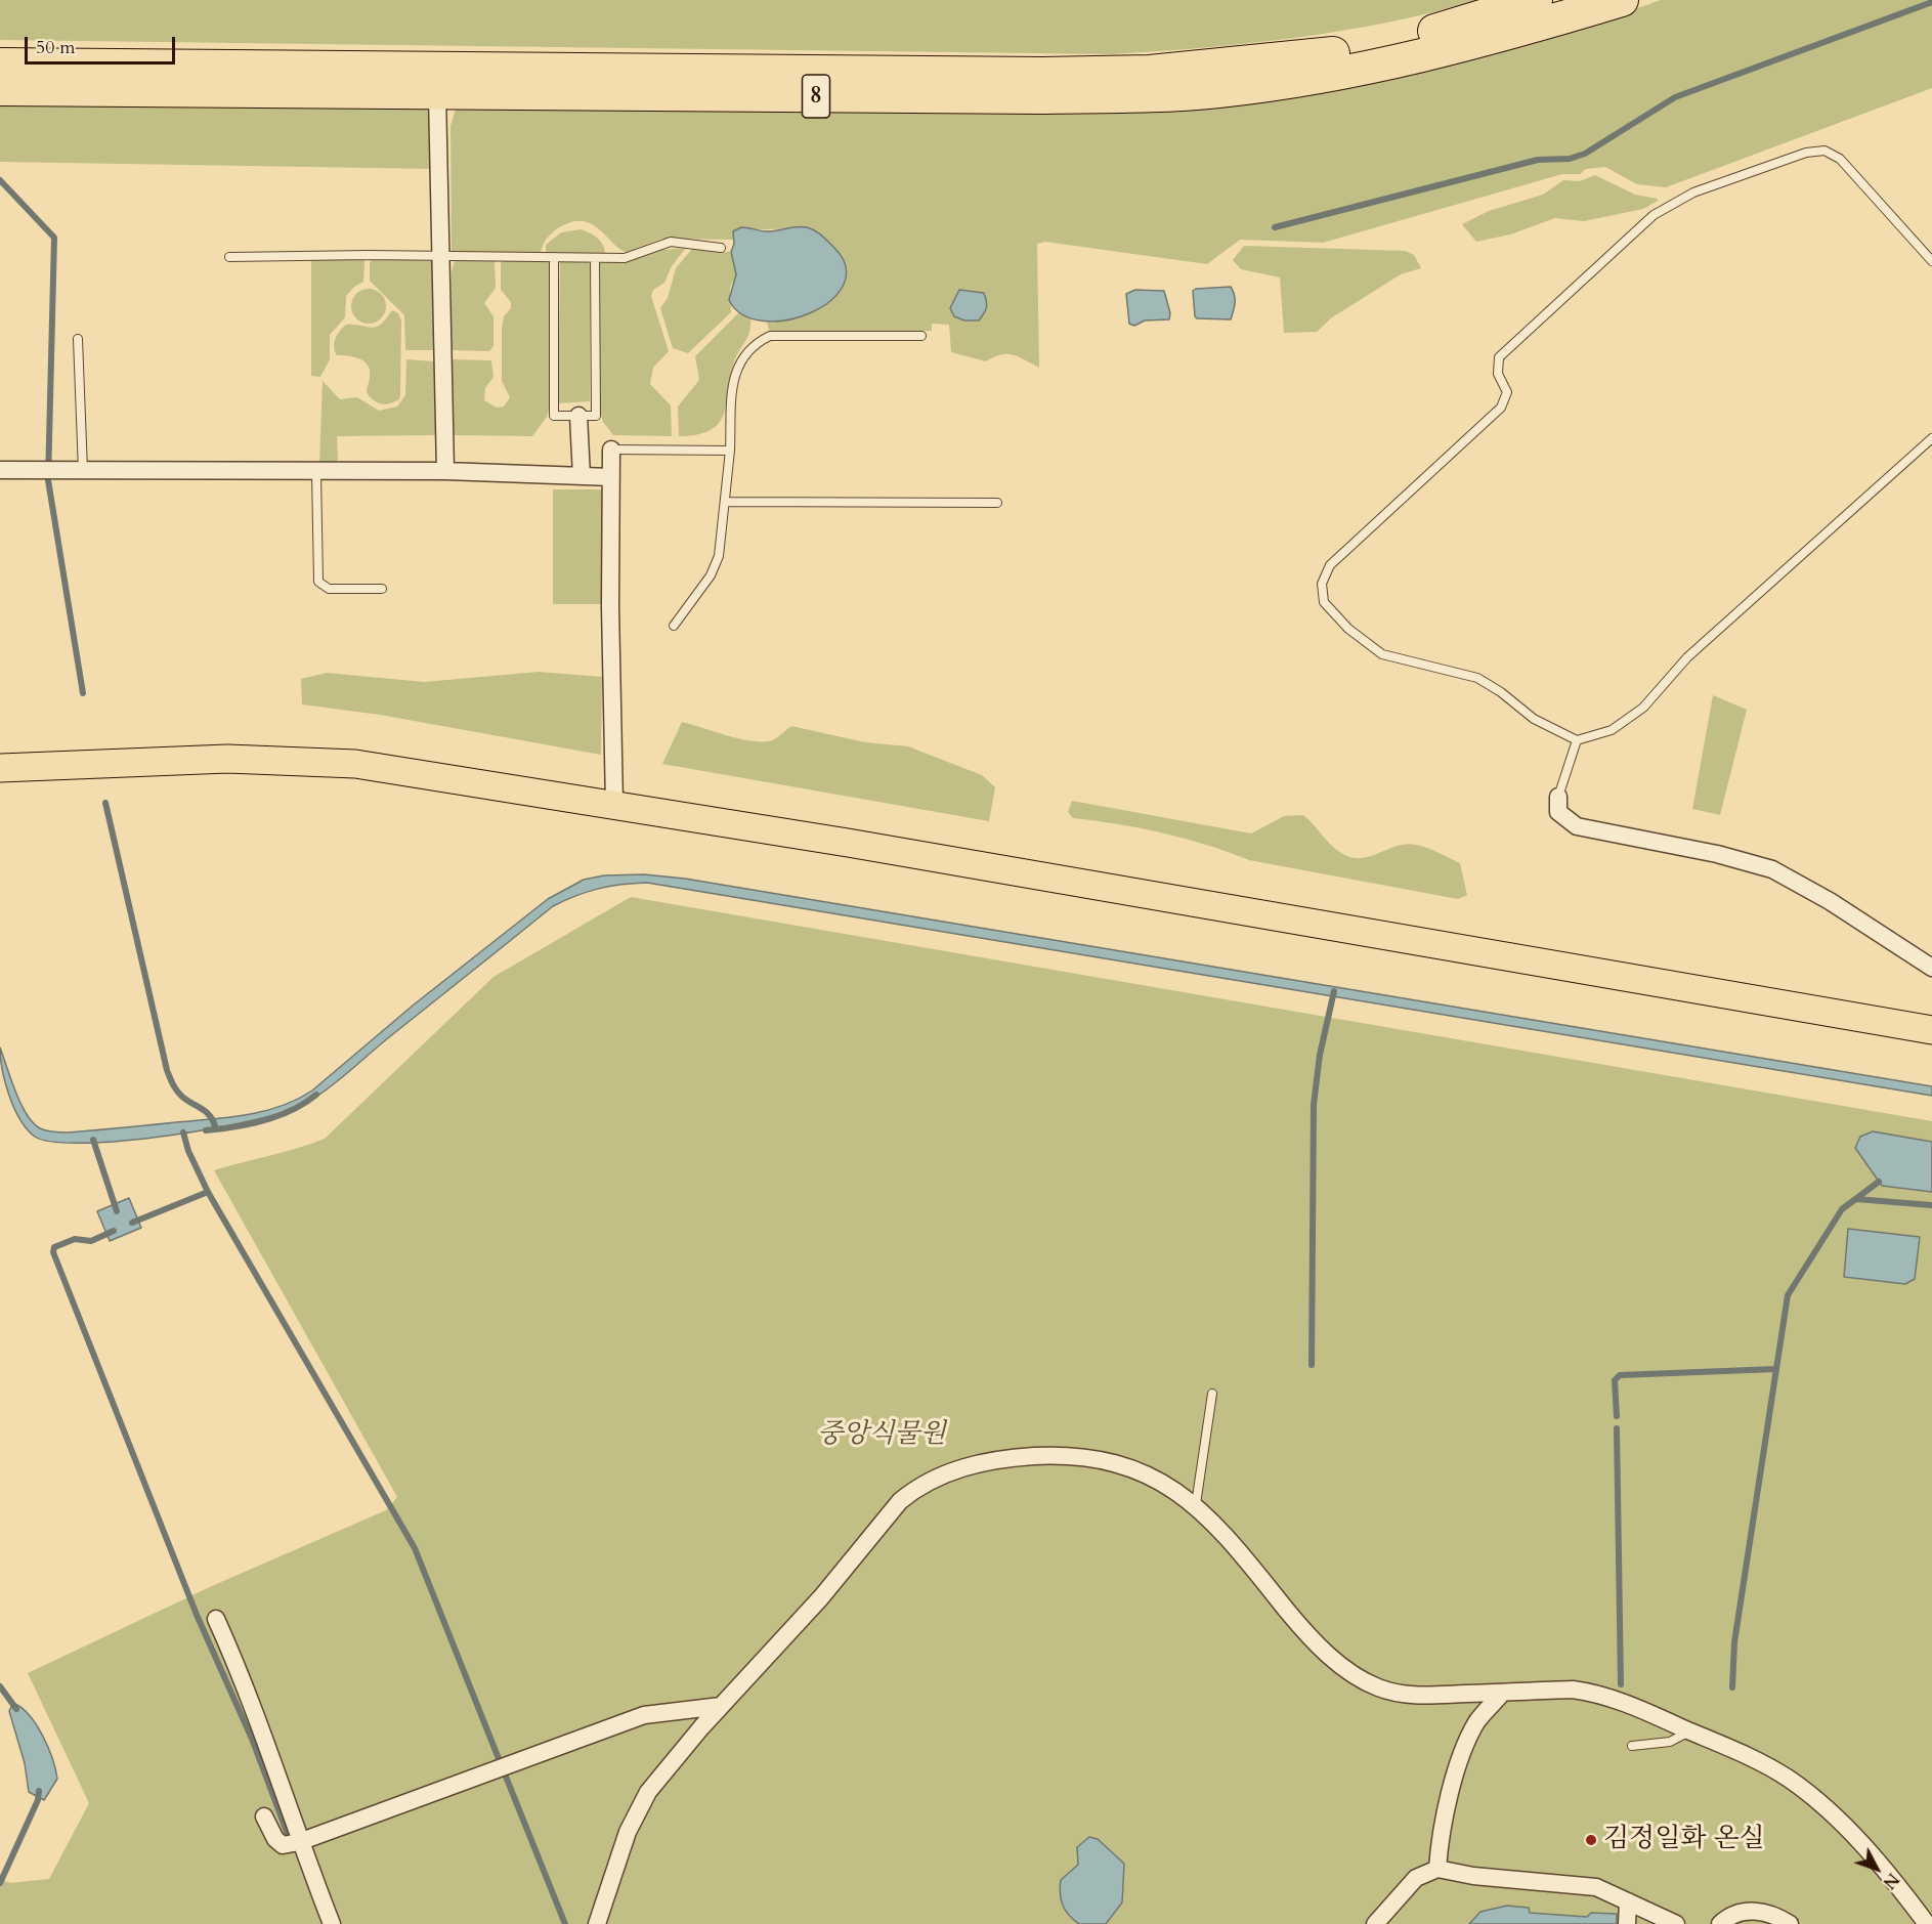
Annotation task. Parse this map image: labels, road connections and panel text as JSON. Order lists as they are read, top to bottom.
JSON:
{
  "streets": {
    "highway": ["8"]
  },
  "parks": ["중앙식물원"],
  "places": ["김정일화 온실"],
  "scale_bar": "50 m",
  "north": "bottom right"
}
